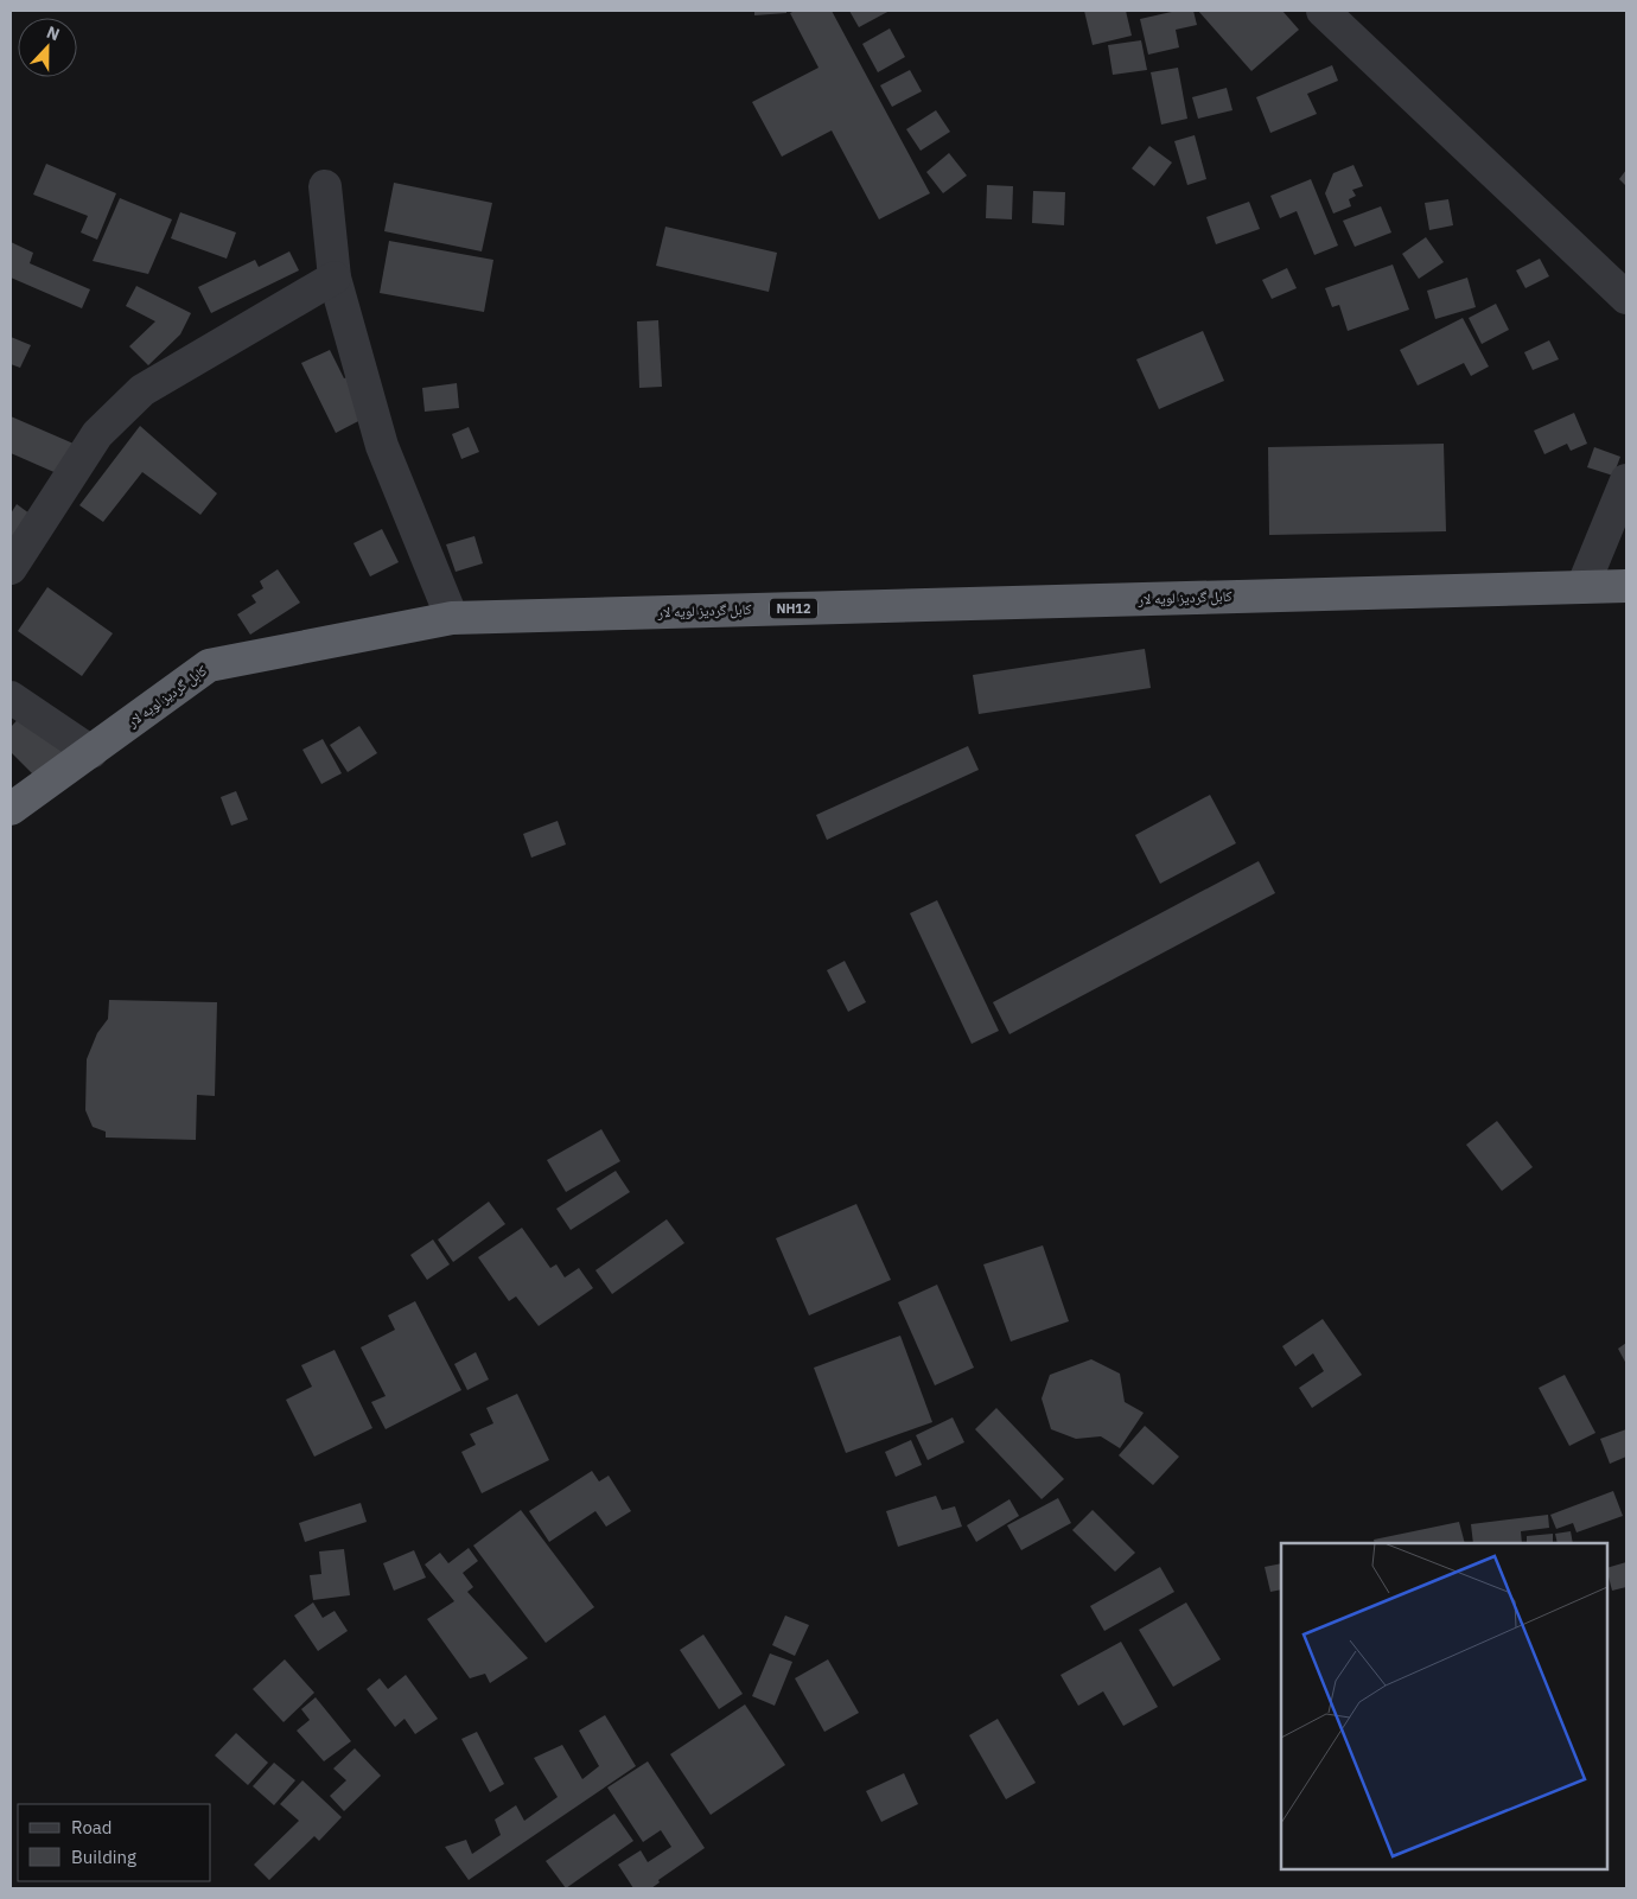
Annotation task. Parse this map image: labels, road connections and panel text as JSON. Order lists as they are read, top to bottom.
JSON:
{
  "streets": {
    "highway": ["کابل گردیز لویه لار", "NH12"]
  },
  "legend": ["Road", "Building"],
  "north": "top"
}
